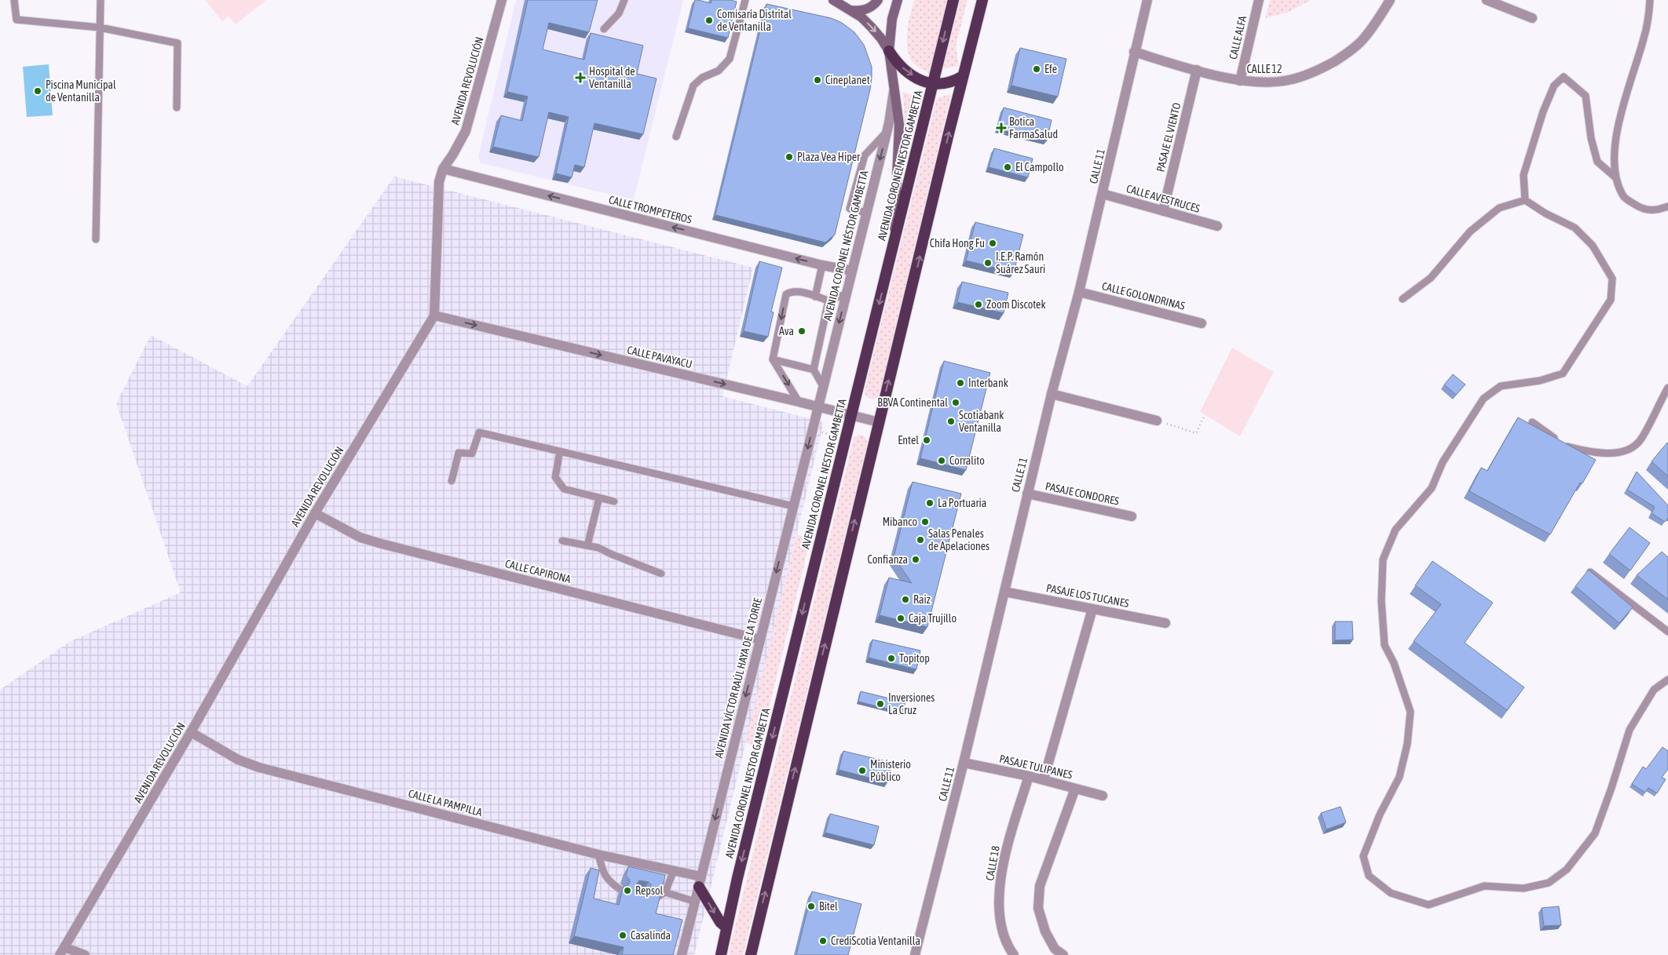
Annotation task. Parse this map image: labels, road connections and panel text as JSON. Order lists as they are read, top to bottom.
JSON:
{
  "streets": {
    "highway": ["AVENIDA CORONEL NESTOR GAMBETTA"],
    "street": [
      "CALLE ALFA",
      "CALLE 12",
      "AVENIDA REVOLUCIÓN",
      "PASAJE EL VIENTO",
      "CALLE 11",
      "CALLE AVESTRUCES",
      "CALLE TROMPETEROS",
      "AVENIDA CORONEL NÉSTOR GAMBETTA",
      "CALLE GOLONDRINAS",
      "CALLE PAVAYACU",
      "PASAJE CONDORES",
      "CALLE CAPIRONA",
      "PASAJE LOS TUCANES",
      "AVENIDA VÍCTOR RAÚL HAYA DE LA TORRE",
      "PASAJE TULIPANES",
      "CALLE LA PAMPILLA",
      "CALLE 18"
    ]
  },
  "crossings": [
    ["CALLE ALFA", "CALLE 12"],
    ["CALLE 12", "PASAJE EL VIENTO"],
    ["CALLE 12", "CALLE 11"],
    ["AVENIDA REVOLUCIÓN", "CALLE TROMPETEROS"],
    ["AVENIDA REVOLUCIÓN", "CALLE PAVAYACU"],
    ["AVENIDA REVOLUCIÓN", "CALLE CAPIRONA"],
    ["AVENIDA REVOLUCIÓN", "CALLE LA PAMPILLA"],
    ["PASAJE EL VIENTO", "CALLE AVESTRUCES"],
    ["AVENIDA CORONEL NESTOR GAMBETTA", "CALLE PAVAYACU"],
    ["CALLE 11", "CALLE AVESTRUCES"],
    ["CALLE 11", "CALLE GOLONDRINAS"],
    ["CALLE 11", "PASAJE CONDORES"],
    ["CALLE 11", "PASAJE LOS TUCANES"],
    ["CALLE 11", "PASAJE TULIPANES"],
    ["CALLE TROMPETEROS", "AVENIDA CORONEL NÉSTOR GAMBETTA"],
    ["AVENIDA CORONEL NÉSTOR GAMBETTA", "CALLE PAVAYACU"],
    ["AVENIDA CORONEL NÉSTOR GAMBETTA", "AVENIDA VÍCTOR RAÚL HAYA DE LA TORRE"],
    ["CALLE PAVAYACU", "AVENIDA VÍCTOR RAÚL HAYA DE LA TORRE"],
    ["CALLE CAPIRONA", "AVENIDA VÍCTOR RAÚL HAYA DE LA TORRE"],
    ["AVENIDA VÍCTOR RAÚL HAYA DE LA TORRE", "CALLE LA PAMPILLA"],
    ["PASAJE TULIPANES", "CALLE 18"]
  ],
  "one_way": [
    "CALLE TROMPETEROS",
    "AVENIDA CORONEL NÉSTOR GAMBETTA",
    "CALLE PAVAYACU",
    "AVENIDA VÍCTOR RAÚL HAYA DE LA TORRE"
  ],
  "places": {
    "other": [
      "Comisaría Distrital de Ventanilla",
      "Efe",
      "Cineplanet",
      "Piscina Municipal de Ventanilla",
      "Plaza Vea Hiper",
      "El Campollo",
      "Chifa Hong Fu",
      "I.E.P. Ramón Suárez Sauri",
      "Zoom Discotek",
      "Ava",
      "Interbank",
      "BBVA Continental",
      "Scotiabank Ventanilla",
      "Entel",
      "Corralito",
      "La Portuaria",
      "Mibanco",
      "Salas Penales de Apelaciones",
      "Confianza",
      "Raiz",
      "Caja Trujillo",
      "Topitop",
      "Inversiones La Cruz",
      "Ministerio Público",
      "Repsol",
      "Bitel",
      "Casalinda",
      "CrediScotia Ventanilla"
    ],
    "health": ["Hospital de Ventanilla", "Botica FarmaSalud"]
  }
}
